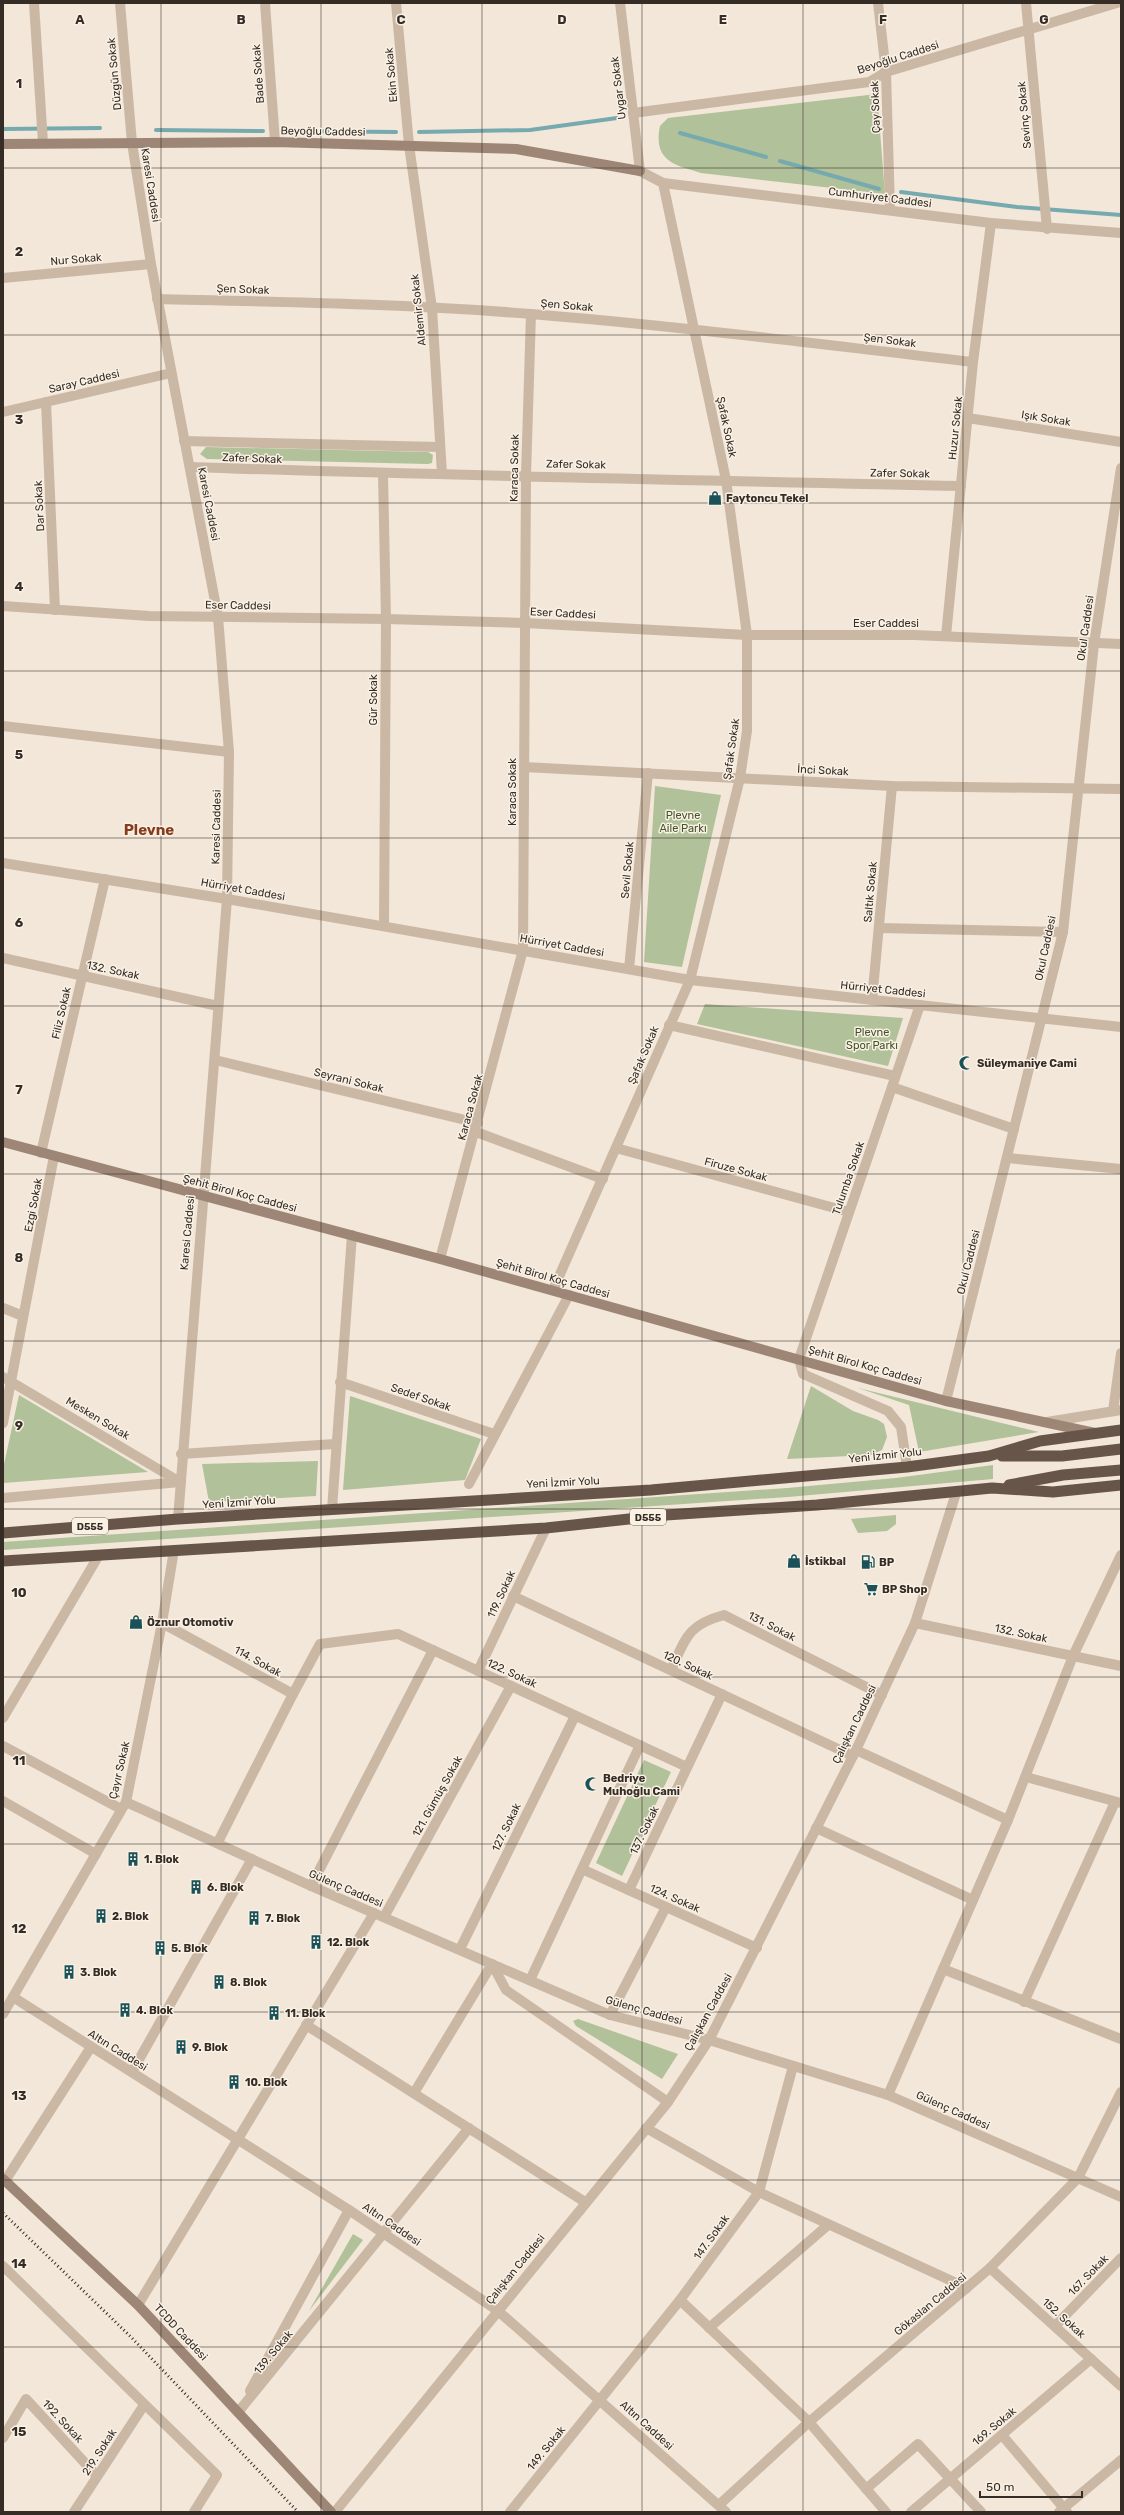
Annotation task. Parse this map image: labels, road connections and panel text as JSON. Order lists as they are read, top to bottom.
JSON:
{
  "streets": {
    "highway": ["Yeni İzmir Yolu", "D555"],
    "main road": ["Beyoğlu Caddesi", "Şehit Birol Koç Caddesi", "TCDD Caddesi"],
    "street": [
      "Düzgün Sokak",
      "Bade Sokak",
      "Ekin Sokak",
      "Uygar Sokak",
      "Çay Sokak",
      "Sevinç Sokak",
      "Karesi Caddesi",
      "Cumhuriyet Caddesi",
      "Nur Sokak",
      "Şen Sokak",
      "Aldemir Sokak",
      "Saray Caddesi",
      "Işık Sokak",
      "Şafak Sokak",
      "Huzur Sokak",
      "Zafer Sokak",
      "Karaca Sokak",
      "Dar Sokak",
      "Eser Caddesi",
      "Okul Caddesi",
      "Gür Sokak",
      "İnci Sokak",
      "Sevil Sokak",
      "Hürriyet Caddesi",
      "Saltık Sokak",
      "132. Sokak",
      "Filiz Sokak",
      "Seyrani Sokak",
      "Firuze Sokak",
      "Tulumba Sokak",
      "Ezgi Sokak",
      "Sedef Sokak",
      "Mesken Sokak",
      "119. Sokak",
      "131. Sokak",
      "114. Sokak",
      "120. Sokak",
      "122. Sokak",
      "Çalışkan Caddesi",
      "Çayır Sokak",
      "121. Gümüş Sokak",
      "127. Sokak",
      "137. Sokak",
      "Gülenç Caddesi",
      "124. Sokak",
      "Altın Caddesi",
      "147. Sokak",
      "167. Sokak",
      "Gökaslan Caddesi",
      "152. Sokak",
      "139. Sokak",
      "192. Sokak",
      "169. Sokak",
      "149. Sokak",
      "219. Sokak"
    ]
  },
  "crossings": [
    ["Beyoğlu Caddesi", "Düzgün Sokak"],
    ["Beyoğlu Caddesi", "Bade Sokak"],
    ["Beyoğlu Caddesi", "Ekin Sokak"],
    ["Beyoğlu Caddesi", "Uygar Sokak"],
    ["Beyoğlu Caddesi", "Çay Sokak"],
    ["Beyoğlu Caddesi", "Sevinç Sokak"],
    ["Beyoğlu Caddesi", "Karesi Caddesi"],
    ["Beyoğlu Caddesi", "Cumhuriyet Caddesi"],
    ["Beyoğlu Caddesi", "Aldemir Sokak"],
    ["Düzgün Sokak", "Karesi Caddesi"],
    ["Ekin Sokak", "Aldemir Sokak"],
    ["Uygar Sokak", "Cumhuriyet Caddesi"],
    ["Çay Sokak", "Cumhuriyet Caddesi"],
    ["Sevinç Sokak", "Cumhuriyet Caddesi"],
    ["Karesi Caddesi", "Nur Sokak"],
    ["Karesi Caddesi", "Şen Sokak"],
    ["Karesi Caddesi", "Saray Caddesi"],
    ["Karesi Caddesi", "Zafer Sokak"],
    ["Karesi Caddesi", "Eser Caddesi"],
    ["Karesi Caddesi", "Hürriyet Caddesi"],
    ["Karesi Caddesi", "132. Sokak"],
    ["Karesi Caddesi", "Seyrani Sokak"],
    ["Karesi Caddesi", "Şehit Birol Koç Caddesi"],
    ["Karesi Caddesi", "Mesken Sokak"],
    ["Karesi Caddesi", "Yeni İzmir Yolu"],
    ["Cumhuriyet Caddesi", "Şafak Sokak"],
    ["Cumhuriyet Caddesi", "Huzur Sokak"],
    ["Şen Sokak", "Aldemir Sokak"],
    ["Şen Sokak", "Şafak Sokak"],
    ["Şen Sokak", "Huzur Sokak"],
    ["Şen Sokak", "Karaca Sokak"],
    ["Aldemir Sokak", "Zafer Sokak"],
    ["Saray Caddesi", "Dar Sokak"],
    ["Işık Sokak", "Huzur Sokak"],
    ["Şafak Sokak", "Zafer Sokak"],
    ["Şafak Sokak", "Eser Caddesi"],
    ["Şafak Sokak", "İnci Sokak"],
    ["Şafak Sokak", "Hürriyet Caddesi"],
    ["Şafak Sokak", "Seyrani Sokak"],
    ["Şafak Sokak", "Firuze Sokak"],
    ["Şafak Sokak", "Şehit Birol Koç Caddesi"],
    ["Huzur Sokak", "Zafer Sokak"],
    ["Huzur Sokak", "Eser Caddesi"],
    ["Zafer Sokak", "Karaca Sokak"],
    ["Zafer Sokak", "Gür Sokak"],
    ["Karaca Sokak", "Eser Caddesi"],
    ["Karaca Sokak", "İnci Sokak"],
    ["Karaca Sokak", "Hürriyet Caddesi"],
    ["Karaca Sokak", "Seyrani Sokak"],
    ["Karaca Sokak", "Şehit Birol Koç Caddesi"],
    ["Dar Sokak", "Eser Caddesi"],
    ["Eser Caddesi", "Okul Caddesi"],
    ["Eser Caddesi", "Gür Sokak"],
    ["Okul Caddesi", "İnci Sokak"],
    ["Okul Caddesi", "Hürriyet Caddesi"],
    ["Okul Caddesi", "Şehit Birol Koç Caddesi"],
    ["Gür Sokak", "Hürriyet Caddesi"],
    ["İnci Sokak", "Sevil Sokak"],
    ["İnci Sokak", "Saltık Sokak"],
    ["Sevil Sokak", "Hürriyet Caddesi"],
    ["Hürriyet Caddesi", "Saltık Sokak"],
    ["Hürriyet Caddesi", "Filiz Sokak"],
    ["Hürriyet Caddesi", "Tulumba Sokak"],
    ["132. Sokak", "Filiz Sokak"],
    ["132. Sokak", "Çalışkan Caddesi"],
    ["Filiz Sokak", "Şehit Birol Koç Caddesi"],
    ["Firuze Sokak", "Tulumba Sokak"],
    ["Tulumba Sokak", "Şehit Birol Koç Caddesi"],
    ["Şehit Birol Koç Caddesi", "Ezgi Sokak"],
    ["Şehit Birol Koç Caddesi", "Yeni İzmir Yolu"],
    ["Ezgi Sokak", "Mesken Sokak"],
    ["D555", "119. Sokak"],
    ["D555", "Çalışkan Caddesi"],
    ["D555", "Çayır Sokak"],
    ["119. Sokak", "120. Sokak"],
    ["119. Sokak", "122. Sokak"],
    ["131. Sokak", "120. Sokak"],
    ["131. Sokak", "Çalışkan Caddesi"],
    ["114. Sokak", "122. Sokak"],
    ["114. Sokak", "Çayır Sokak"],
    ["120. Sokak", "Çalışkan Caddesi"],
    ["120. Sokak", "137. Sokak"],
    ["122. Sokak", "121. Gümüş Sokak"],
    ["122. Sokak", "127. Sokak"],
    ["122. Sokak", "137. Sokak"],
    ["Çalışkan Caddesi", "Gülenç Caddesi"],
    ["Çalışkan Caddesi", "124. Sokak"],
    ["Çalışkan Caddesi", "Altın Caddesi"],
    ["Çayır Sokak", "Gülenç Caddesi"],
    ["Çayır Sokak", "Altın Caddesi"],
    ["121. Gümüş Sokak", "Gülenç Caddesi"],
    ["127. Sokak", "Gülenç Caddesi"],
    ["137. Sokak", "124. Sokak"],
    ["Gülenç Caddesi", "147. Sokak"],
    ["Gülenç Caddesi", "Gökaslan Caddesi"],
    ["Altın Caddesi", "147. Sokak"],
    ["Altın Caddesi", "Gökaslan Caddesi"],
    ["Altın Caddesi", "139. Sokak"],
    ["Altın Caddesi", "149. Sokak"],
    ["147. Sokak", "149. Sokak"],
    ["167. Sokak", "152. Sokak"],
    ["Gökaslan Caddesi", "152. Sokak"],
    ["152. Sokak", "169. Sokak"],
    ["TCDD Caddesi", "139. Sokak"],
    ["192. Sokak", "219. Sokak"]
  ],
  "districts": ["Plevne"],
  "parks": ["Plevne Aile Parkı", "Plevne Spor Parkı"],
  "places": {
    "shop": ["Faytoncu Tekel", "İstikbal", "Öznur Otomotiv"],
    "mosque": ["Süleymaniye Cami", "Bedriye Muhoğlu Cami"],
    "fuel station": ["BP"],
    "supermarket": ["BP Shop"],
    "building": [
      "1. Blok",
      "6. Blok",
      "2. Blok",
      "7. Blok",
      "12. Blok",
      "5. Blok",
      "3. Blok",
      "8. Blok",
      "4. Blok",
      "11. Blok",
      "9. Blok",
      "10. Blok"
    ]
  },
  "scale_bar": "50 m",
  "grid": {
    "columns": [
      "A",
      "B",
      "C",
      "D",
      "E",
      "F",
      "G"
    ],
    "rows": [
      "1",
      "2",
      "3",
      "4",
      "5",
      "6",
      "7",
      "8",
      "9",
      "10",
      "11",
      "12",
      "13",
      "14",
      "15"
    ]
  }
}
